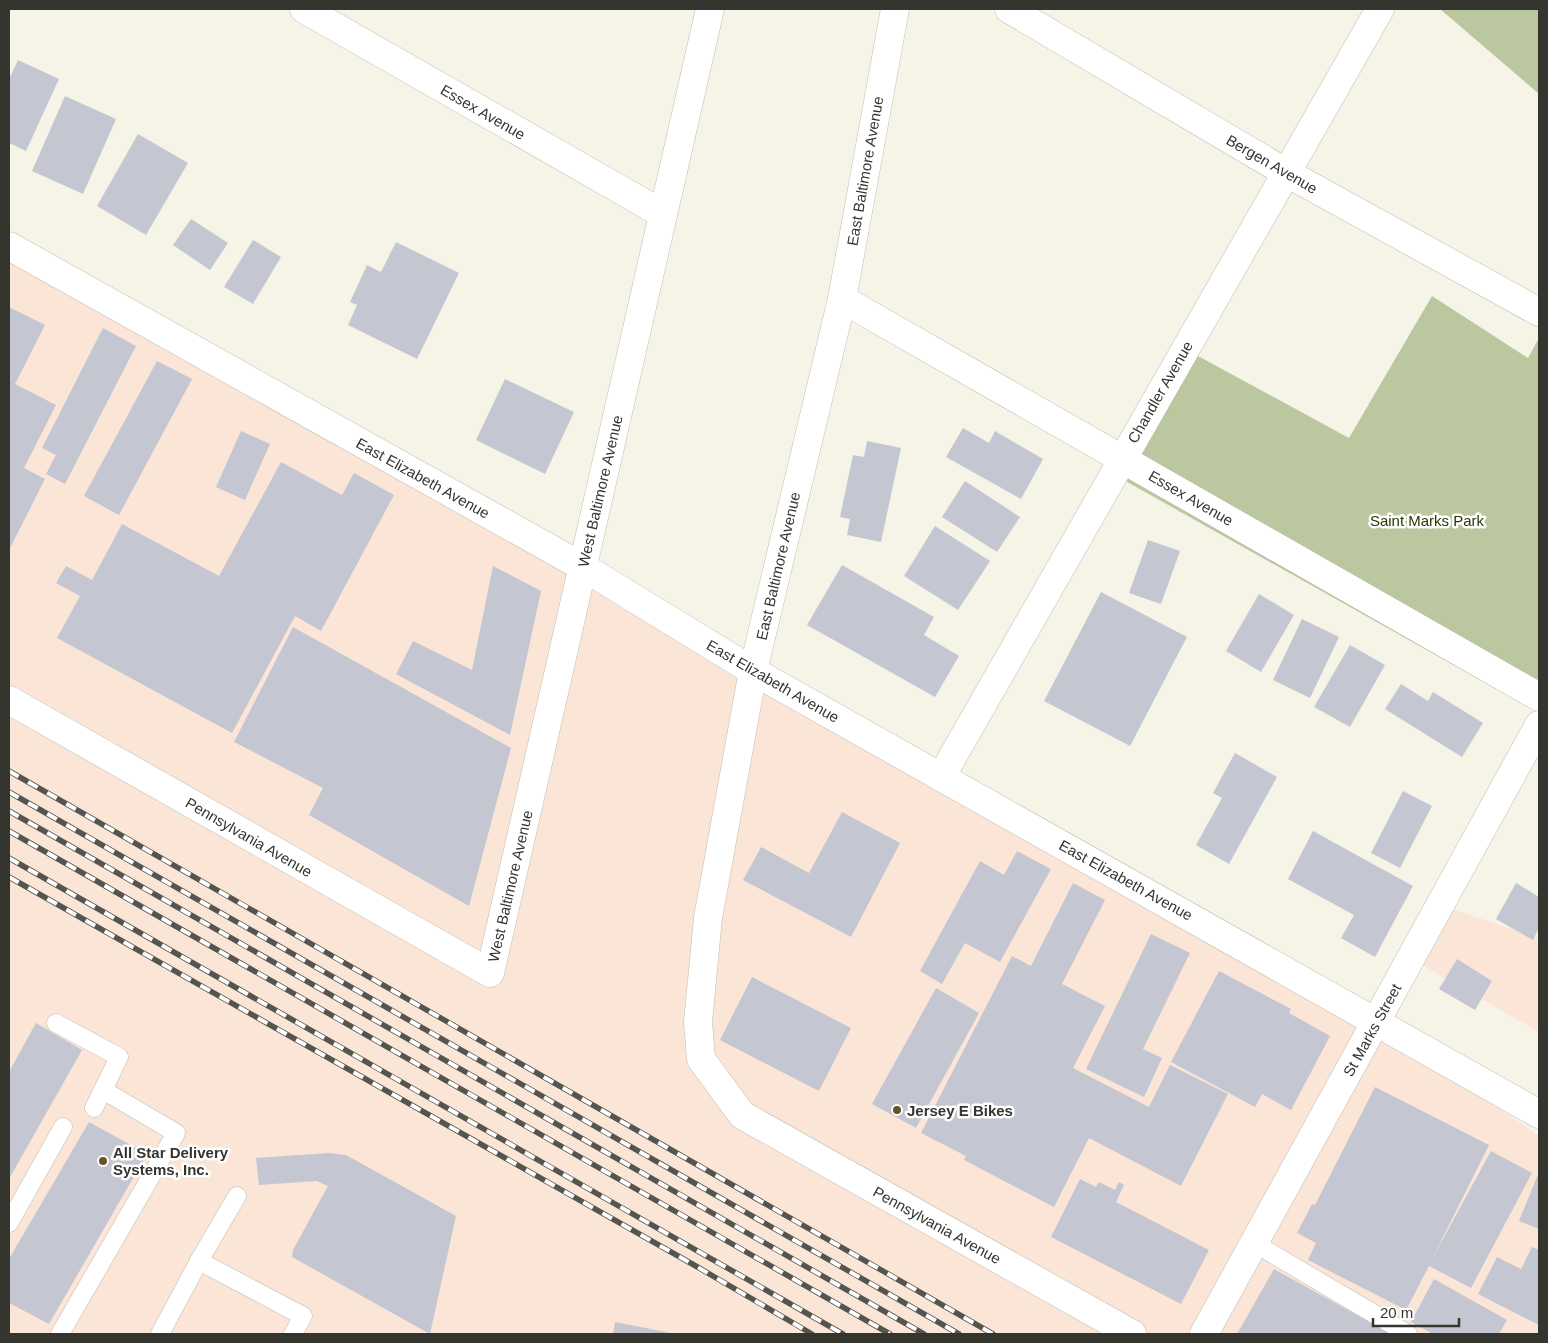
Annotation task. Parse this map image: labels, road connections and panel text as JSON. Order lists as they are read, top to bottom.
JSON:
{
  "streets": {
    "street": [
      "Essex Avenue",
      "Bergen Avenue",
      "East Baltimore Avenue",
      "Chandler Avenue",
      "East Elizabeth Avenue",
      "West Baltimore Avenue",
      "Pennsylvania Avenue",
      "St Marks Street"
    ]
  },
  "crossings": [
    ["Essex Avenue", "East Baltimore Avenue"],
    ["Essex Avenue", "Chandler Avenue"],
    ["Essex Avenue", "West Baltimore Avenue"],
    ["Bergen Avenue", "Chandler Avenue"],
    ["East Baltimore Avenue", "East Elizabeth Avenue"],
    ["East Baltimore Avenue", "Pennsylvania Avenue"],
    ["Chandler Avenue", "East Elizabeth Avenue"],
    ["East Elizabeth Avenue", "West Baltimore Avenue"],
    ["East Elizabeth Avenue", "St Marks Street"],
    ["West Baltimore Avenue", "Pennsylvania Avenue"]
  ],
  "parks": ["Saint Marks Park"],
  "places": ["Jersey E Bikes", "All Star Delivery Systems, Inc."],
  "scale_bar": "20 m"
}
